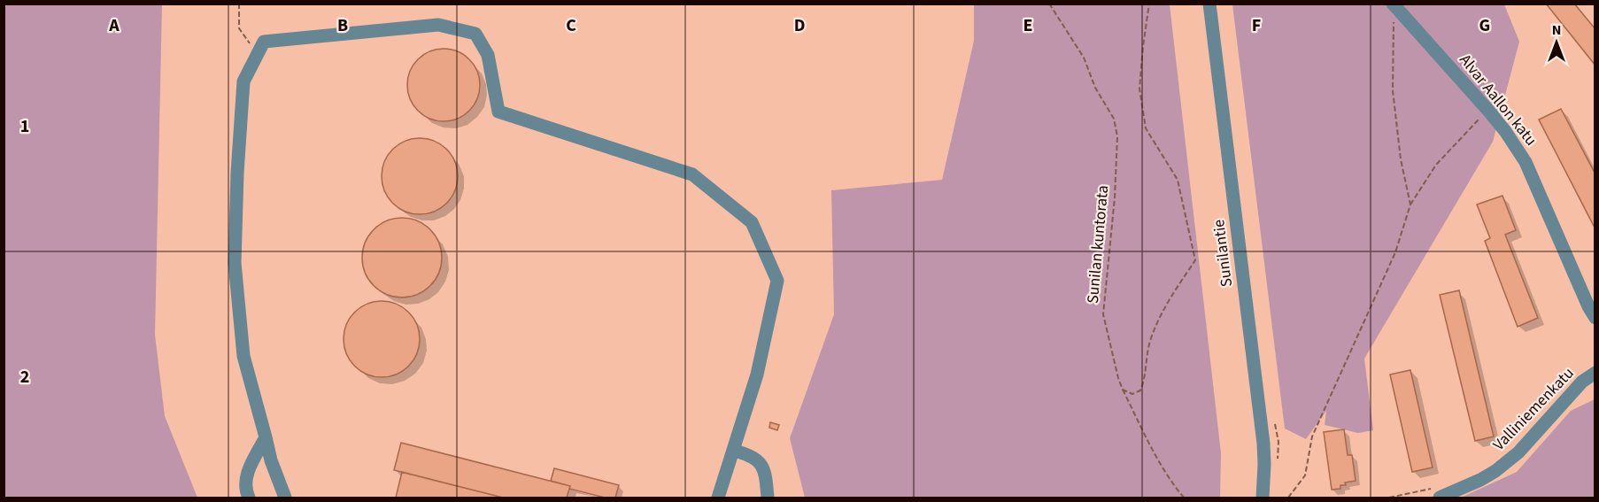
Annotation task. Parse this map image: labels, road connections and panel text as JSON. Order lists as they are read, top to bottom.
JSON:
{
  "streets": {
    "street": ["Alvar Aallon katu", "Sunilantie", "Valliniemenkatu"],
    "path": ["Sunilan kuntorata"]
  },
  "north": "top",
  "grid": {
    "columns": [
      "A",
      "B",
      "C",
      "D",
      "E",
      "F",
      "G"
    ],
    "rows": ["1", "2"]
  }
}
